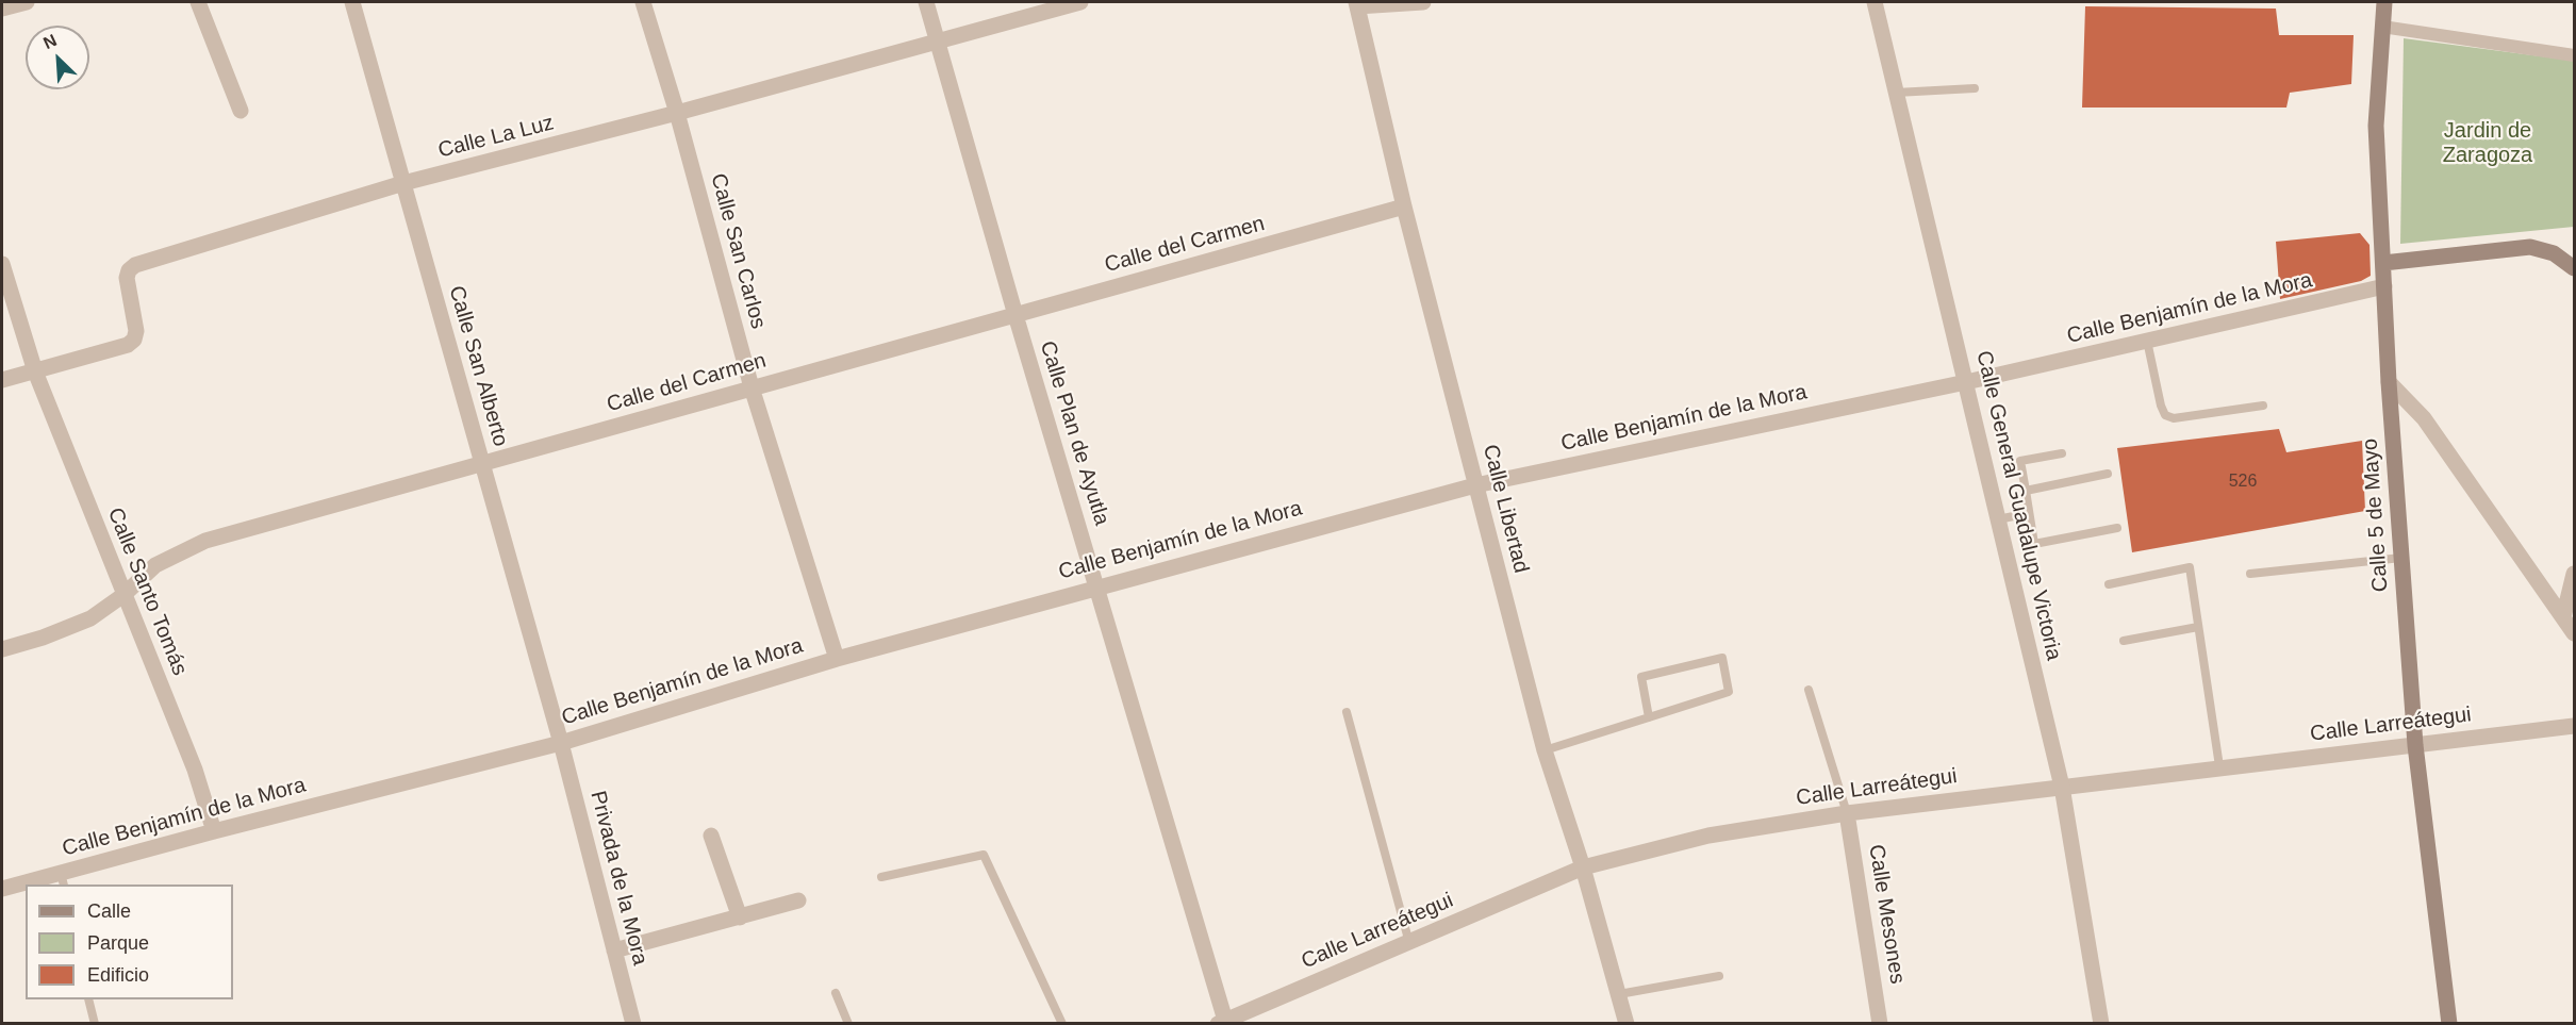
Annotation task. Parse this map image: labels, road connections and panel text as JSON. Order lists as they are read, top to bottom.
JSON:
{
  "streets": {
    "main road": ["Calle 5 de Mayo"],
    "street": [
      "Calle La Luz",
      "Calle del Carmen",
      "Calle San Carlos",
      "Calle Benjamín de la Mora",
      "Calle San Alberto",
      "Calle Plan de Ayutla",
      "Calle General Guadalupe Victoria",
      "Calle Libertad",
      "Calle Santo Tomás",
      "Calle Larreátegui",
      "Privada de la Mora",
      "Calle Mesones"
    ]
  },
  "crossings": [
    ["Calle La Luz", "Calle San Carlos"],
    ["Calle La Luz", "Calle San Alberto"],
    ["Calle La Luz", "Calle Plan de Ayutla"],
    ["Calle La Luz", "Calle Santo Tomás"],
    ["Calle del Carmen", "Calle San Carlos"],
    ["Calle del Carmen", "Calle San Alberto"],
    ["Calle del Carmen", "Calle Plan de Ayutla"],
    ["Calle del Carmen", "Calle Libertad"],
    ["Calle del Carmen", "Calle Santo Tomás"],
    ["Calle San Carlos", "Calle Benjamín de la Mora"],
    ["Calle Benjamín de la Mora", "Calle San Alberto"],
    ["Calle Benjamín de la Mora", "Calle Plan de Ayutla"],
    ["Calle Benjamín de la Mora", "Calle General Guadalupe Victoria"],
    ["Calle Benjamín de la Mora", "Calle Libertad"],
    ["Calle Benjamín de la Mora", "Calle 5 de Mayo"],
    ["Calle Benjamín de la Mora", "Calle Santo Tomás"],
    ["Calle Benjamín de la Mora", "Privada de la Mora"],
    ["Calle San Alberto", "Privada de la Mora"],
    ["Calle Plan de Ayutla", "Calle Larreátegui"],
    ["Calle General Guadalupe Victoria", "Calle Larreátegui"],
    ["Calle Libertad", "Calle Larreátegui"],
    ["Calle 5 de Mayo", "Calle Larreátegui"],
    ["Calle Larreátegui", "Calle Mesones"]
  ],
  "parks": ["Jardin de Zaragoza"],
  "house_numbers": ["526"],
  "legend": ["Calle", "Parque", "Edificio"],
  "north": "top left"
}
